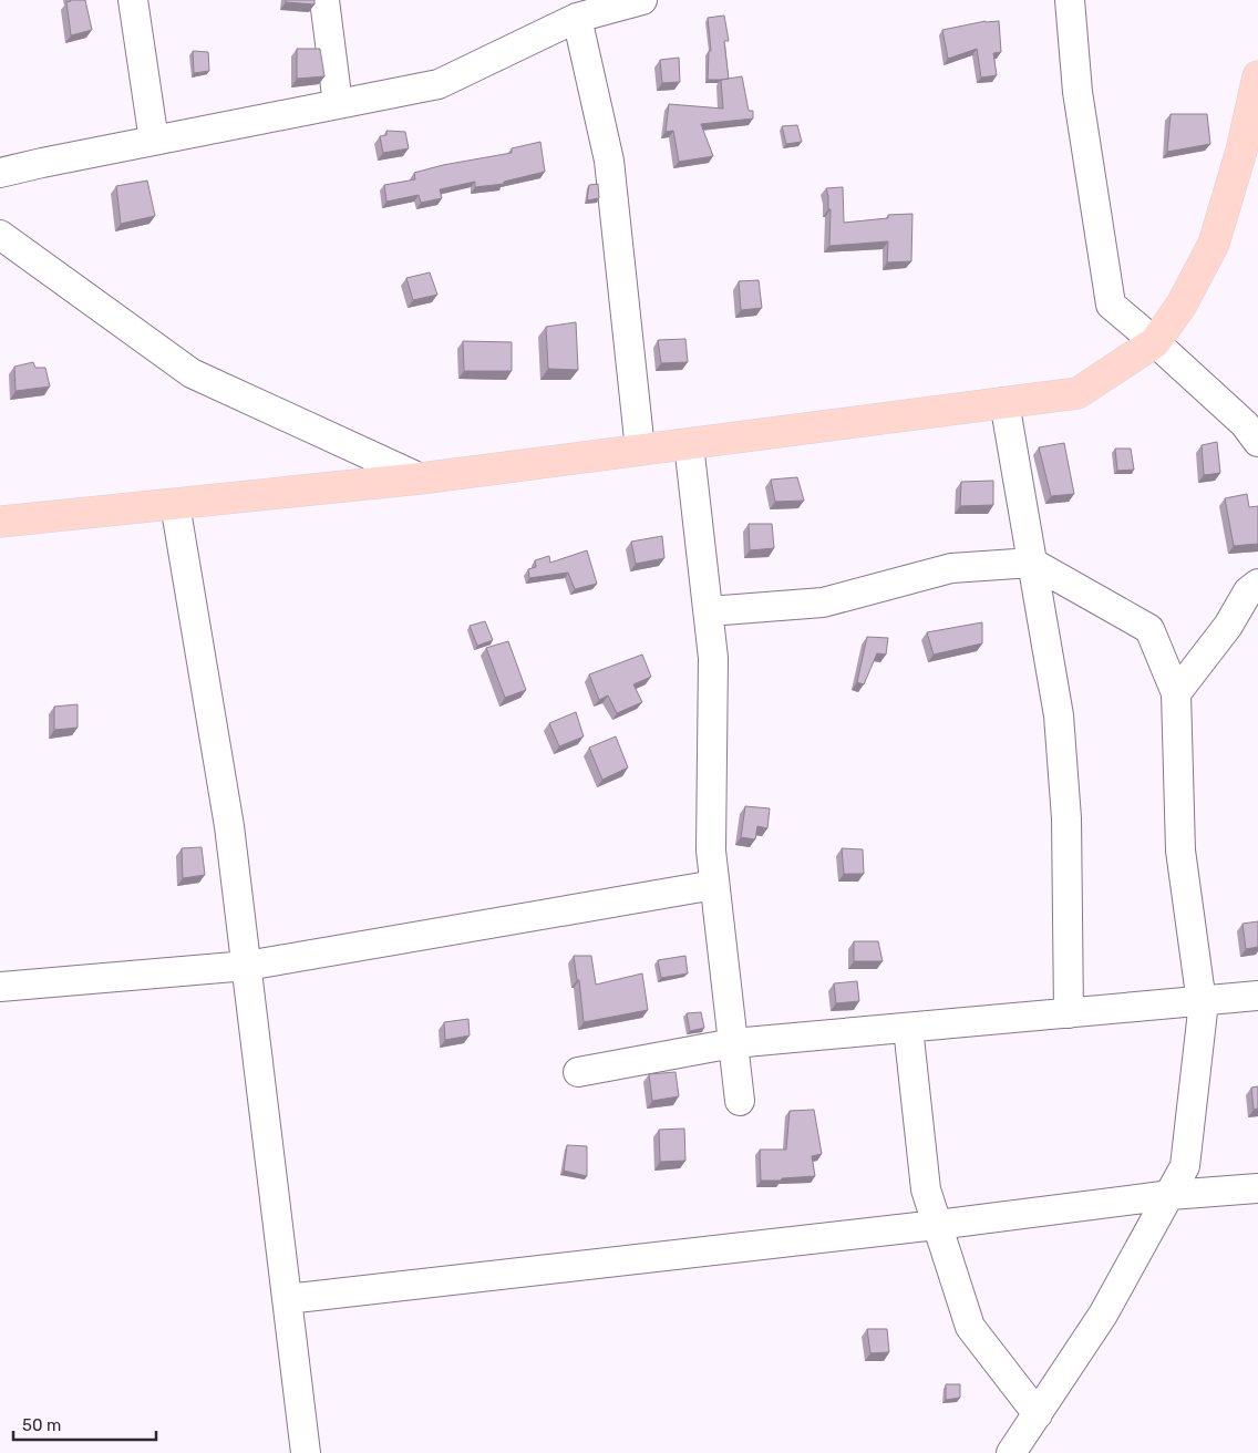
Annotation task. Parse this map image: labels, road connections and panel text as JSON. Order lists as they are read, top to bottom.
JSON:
{
  "scale_bar": "50 m"
}
